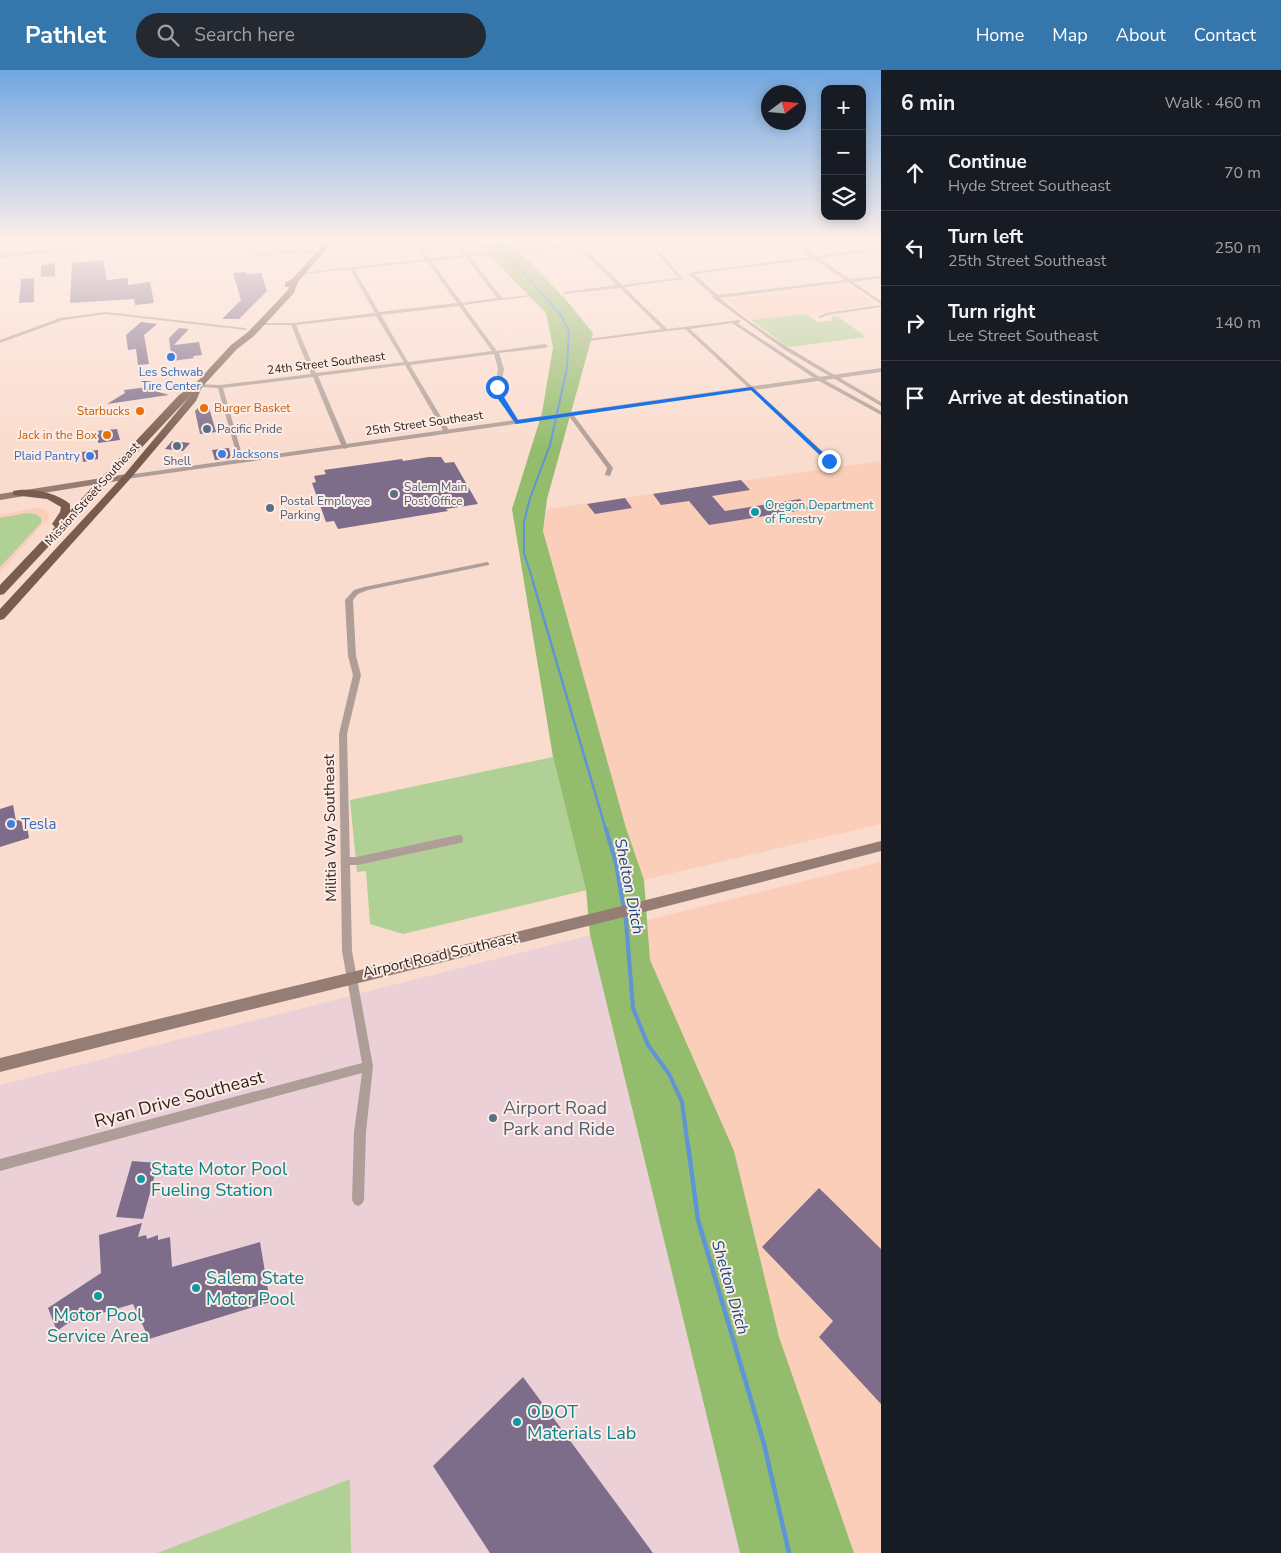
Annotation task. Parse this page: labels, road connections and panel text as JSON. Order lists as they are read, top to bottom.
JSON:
{
  "streets": {
    "highway": ["Mission Street Southeast"],
    "main road": ["25th Street Southeast", "Airport Road Southeast"],
    "street": ["24th Street Southeast", "Militia Way Southeast", "Ryan Drive Southeast"]
  },
  "crossings": [
    ["24th Street Southeast", "Mission Street Southeast"],
    ["25th Street Southeast", "Mission Street Southeast"],
    ["Militia Way Southeast", "Airport Road Southeast"],
    ["Militia Way Southeast", "Ryan Drive Southeast"]
  ],
  "water": ["Shelton Ditch"],
  "places": [
    "Les Schwab Tire Center",
    "Burger Basket",
    "Starbucks",
    "Pacific Pride",
    "Jack in the Box",
    "Shell",
    "Jacksons",
    "Plaid Pantry",
    "Salem Main Post Office",
    "Postal Employee Parking",
    "Oregon Department of Forestry",
    "Tesla",
    "Airport Road Park and Ride",
    "State Motor Pool Fueling Station",
    "Salem State Motor Pool",
    "Motor Pool Service Area",
    "ODOT Materials Lab"
  ],
  "north": "right",
  "page": {
    "header": "Pathlet",
    "search": "Search here",
    "nav": [
      "Home",
      "Map",
      "About",
      "Contact"
    ],
    "heading": ["6 min", "Walk · 460 m"],
    "map_buttons": ["+", "−"],
    "list": [
      ["Continue", "Hyde Street Southeast", "70 m"],
      ["Turn left", "25th Street Southeast", "250 m"],
      ["Turn right", "Lee Street Southeast", "140 m"],
      "Arrive at destination"
    ]
  }
}
